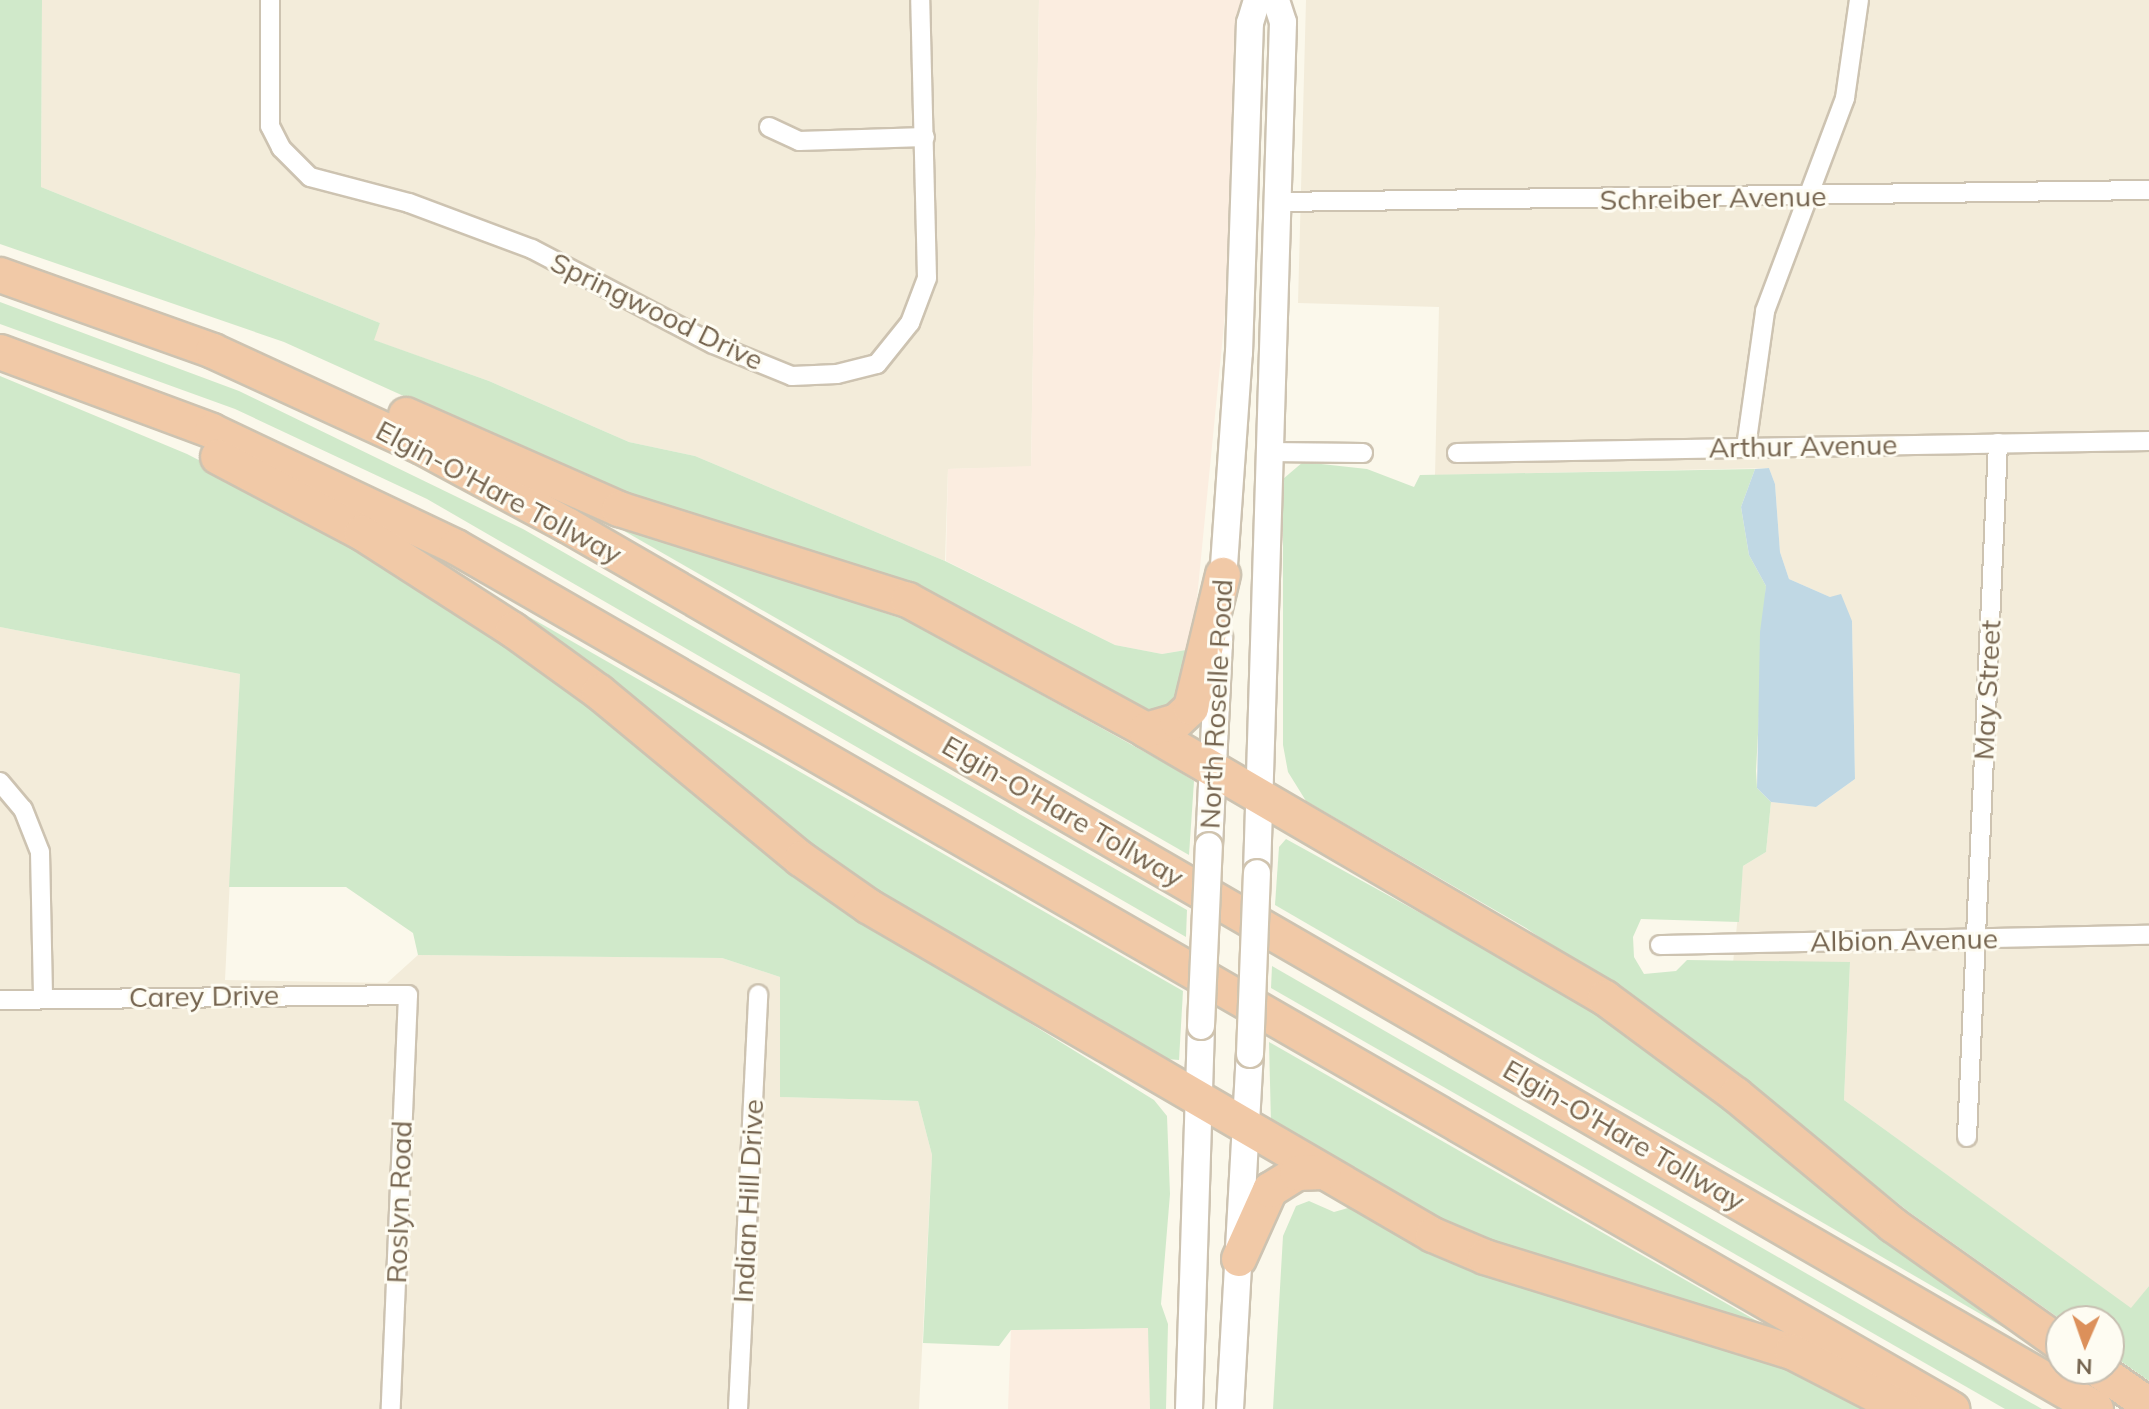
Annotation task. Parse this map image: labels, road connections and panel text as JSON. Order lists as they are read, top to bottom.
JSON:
{
  "streets": {
    "highway": ["Elgin-O'Hare Tollway"],
    "main road": ["North Roselle Road"],
    "street": [
      "Schreiber Avenue",
      "Springwood Drive",
      "Arthur Avenue",
      "May Street",
      "Albion Avenue",
      "Carey Drive",
      "Indian Hill Drive",
      "Roslyn Road"
    ]
  },
  "crossings": [
    ["Schreiber Avenue", "North Roselle Road"],
    ["Arthur Avenue", "May Street"],
    ["May Street", "Albion Avenue"],
    ["Carey Drive", "Roslyn Road"]
  ],
  "north": "bottom"
}
